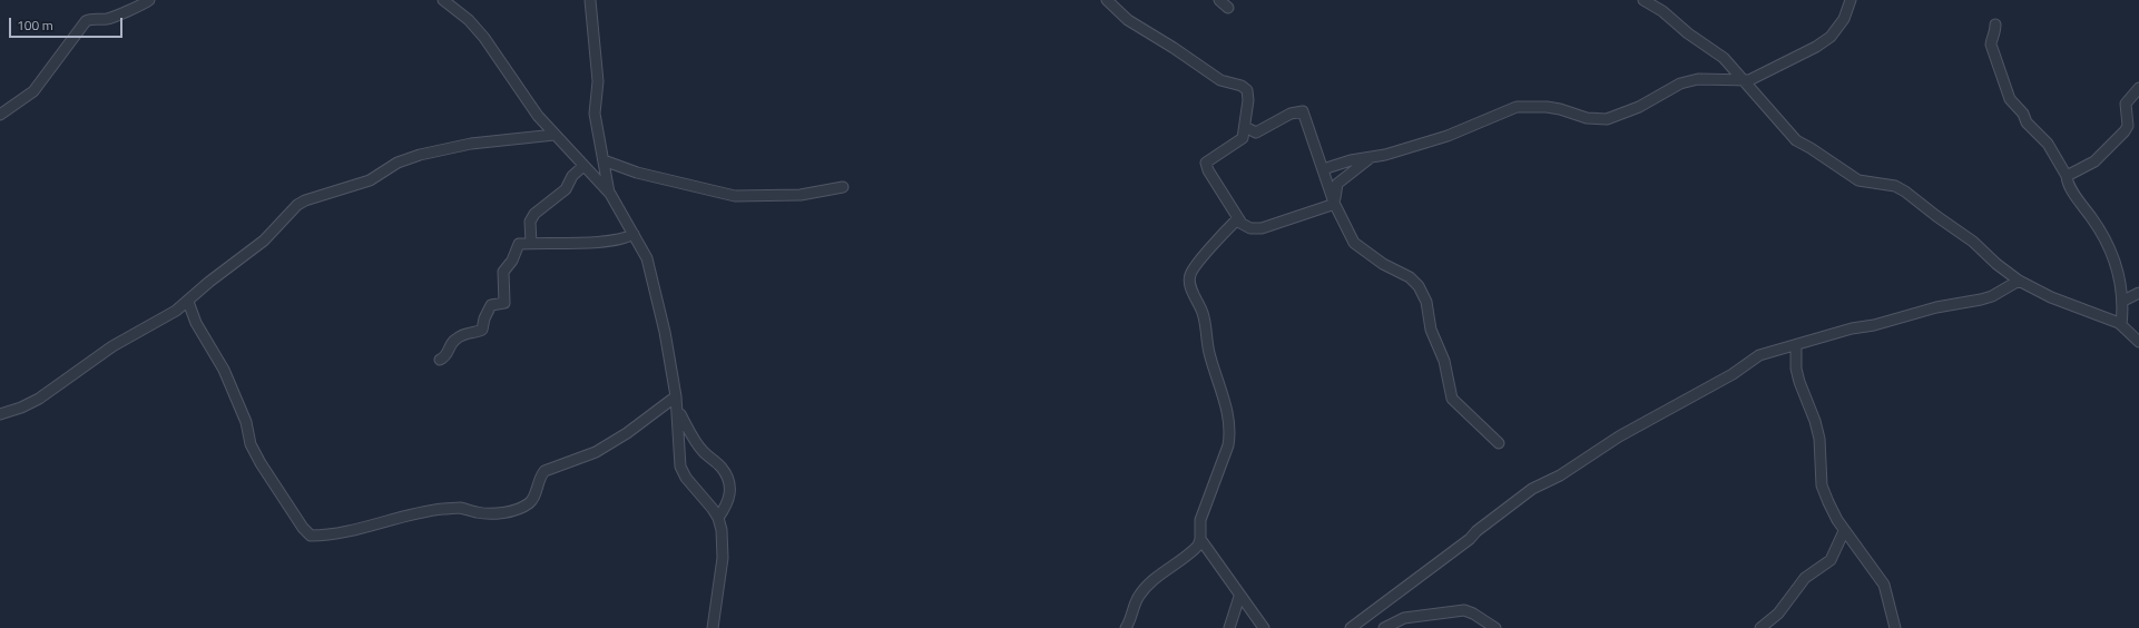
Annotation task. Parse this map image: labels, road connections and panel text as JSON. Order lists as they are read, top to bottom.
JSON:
{
  "scale_bar": "100 m"
}
